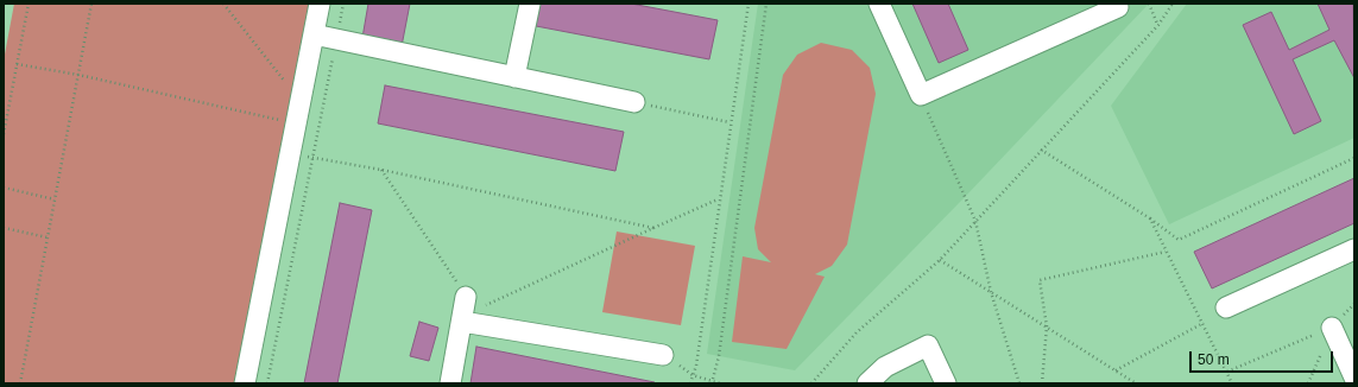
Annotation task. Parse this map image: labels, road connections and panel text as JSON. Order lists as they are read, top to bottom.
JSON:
{
  "scale_bar": "50 m"
}
